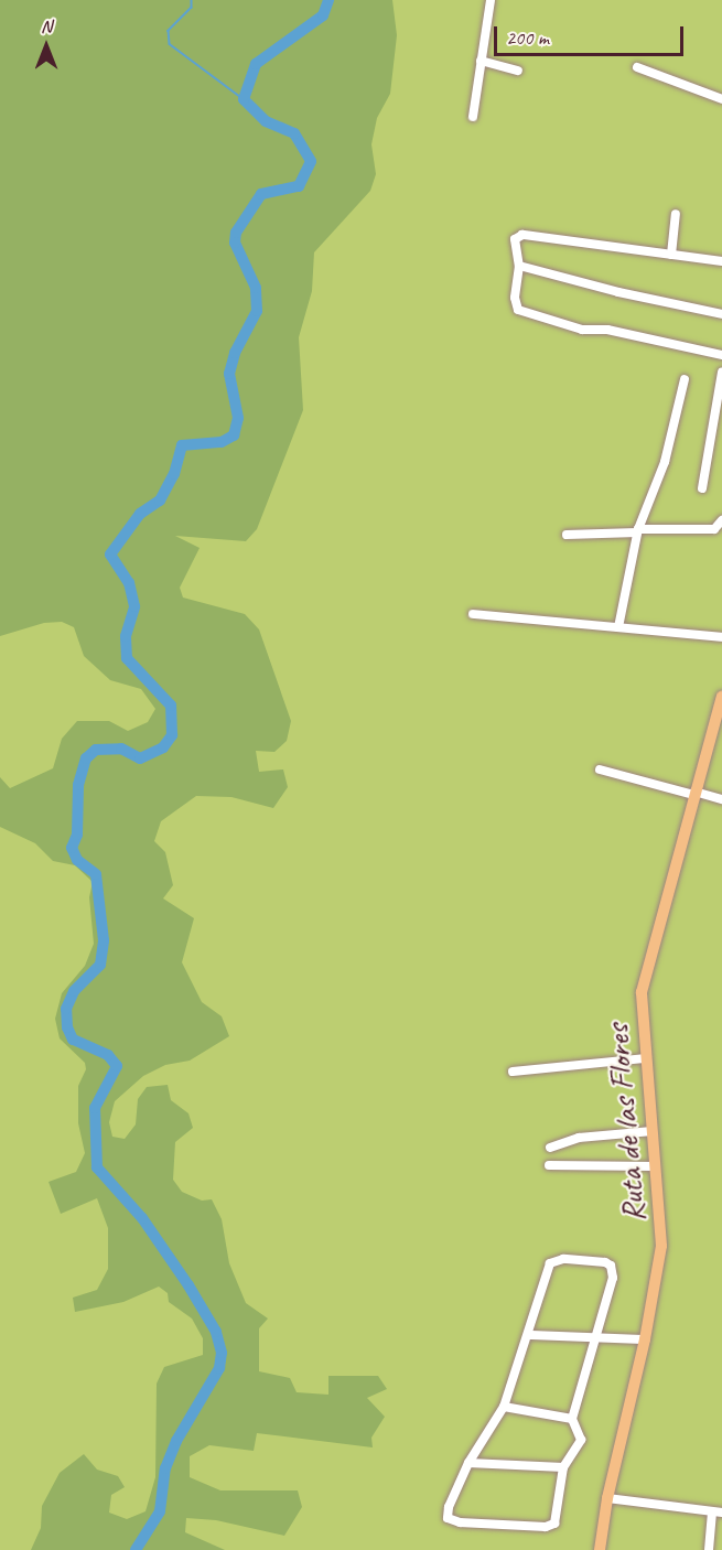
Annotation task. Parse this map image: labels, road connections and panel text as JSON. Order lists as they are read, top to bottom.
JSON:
{
  "streets": {
    "main road": ["Ruta de las Flores"]
  },
  "scale_bar": "200 m",
  "north": "top"
}
